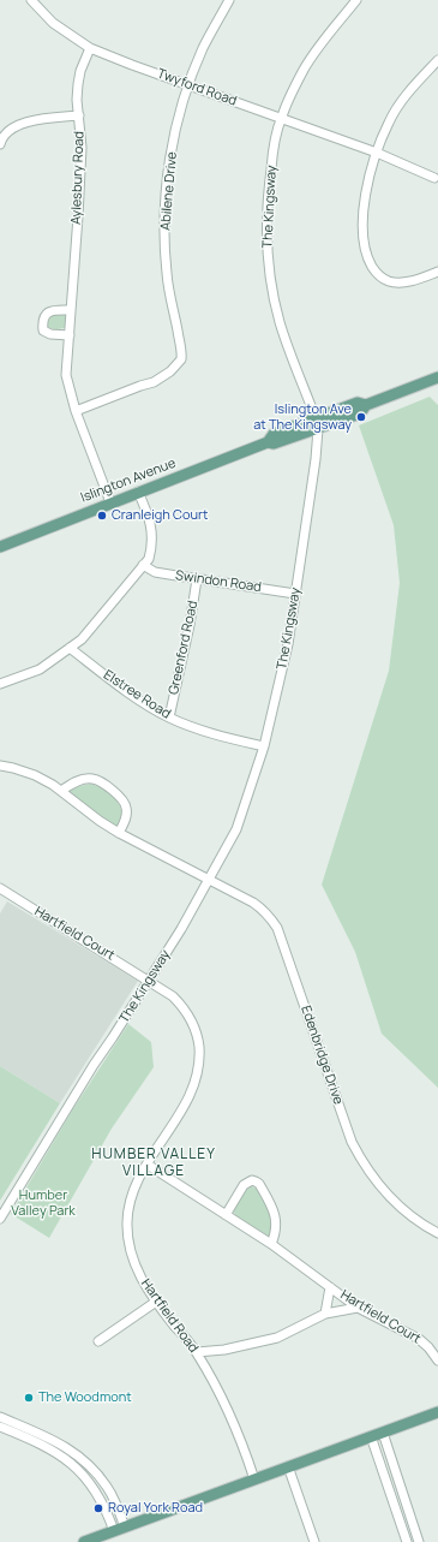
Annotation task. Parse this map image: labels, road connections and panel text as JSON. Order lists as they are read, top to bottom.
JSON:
{
  "streets": {
    "main road": ["Islington Avenue"],
    "street": [
      "Twyford Road",
      "Aylesbury Road",
      "Abilene Drive",
      "The Kingsway",
      "Swindon Road",
      "Greenford Road",
      "Elstree Road",
      "Hartfield Court",
      "Edenbridge Drive",
      "Hartfield Road"
    ]
  },
  "crossings": [
    ["Twyford Road", "Aylesbury Road"],
    ["Twyford Road", "Abilene Drive"],
    ["Twyford Road", "The Kingsway"],
    ["Aylesbury Road", "Abilene Drive"],
    ["Aylesbury Road", "Islington Avenue"],
    ["The Kingsway", "Islington Avenue"],
    ["The Kingsway", "Swindon Road"],
    ["The Kingsway", "Elstree Road"],
    ["The Kingsway", "Hartfield Court"],
    ["The Kingsway", "Edenbridge Drive"],
    ["The Kingsway", "Hartfield Road"],
    ["Swindon Road", "Greenford Road"],
    ["Greenford Road", "Elstree Road"],
    ["Hartfield Court", "Hartfield Road"]
  ],
  "districts": ["HUMBER VALLEY VILLAGE"],
  "parks": ["Humber Valley Park"],
  "places": [
    "Islington Ave at The Kingsway",
    "Cranleigh Court",
    "The Woodmont",
    "Royal York Road"
  ]
}
